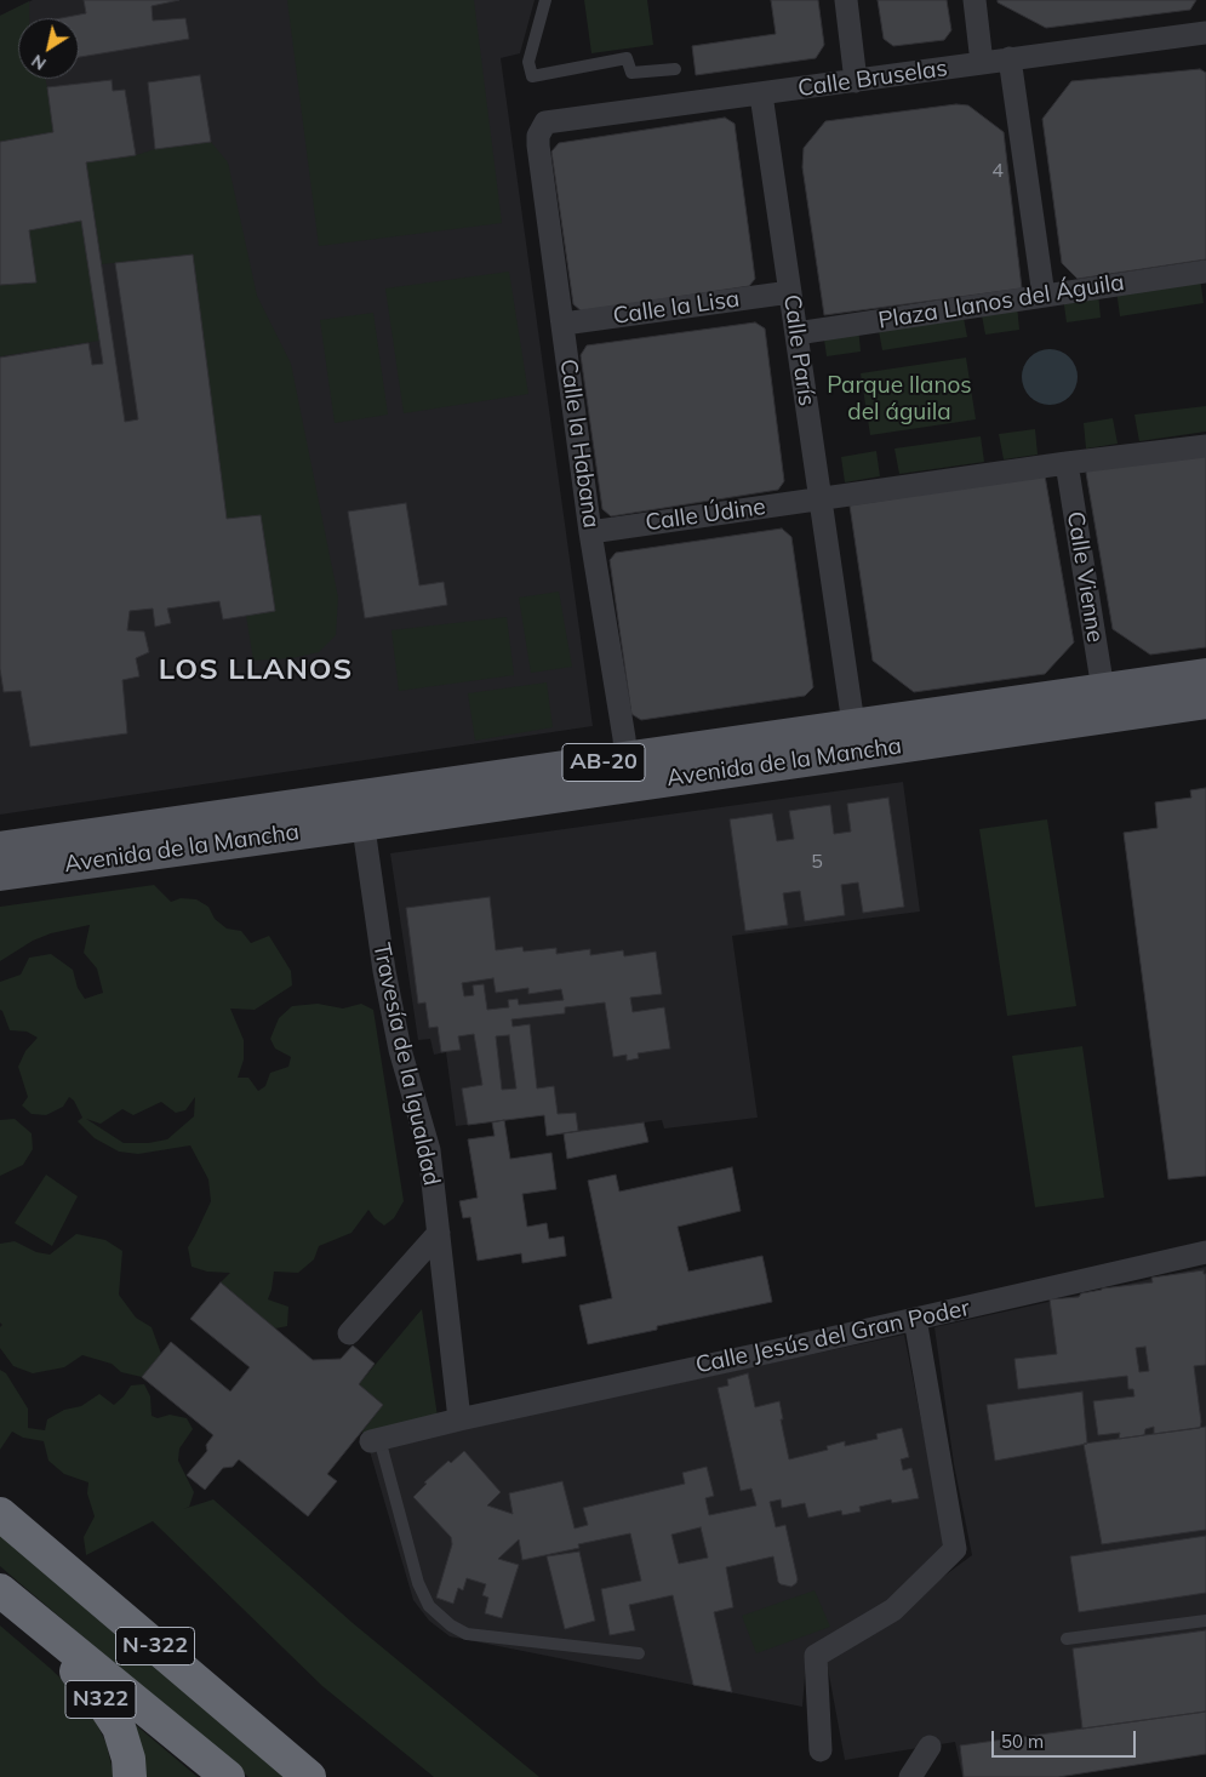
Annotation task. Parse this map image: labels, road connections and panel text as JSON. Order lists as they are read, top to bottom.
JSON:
{
  "streets": {
    "highway": ["N-322", "N322"],
    "main road": ["AB-20", "Avenida de la Mancha"],
    "street": [
      "Calle Bruselas",
      "Plaza Llanos del Águila",
      "Calle la Lisa",
      "Calle París",
      "Calle la Habana",
      "Calle Údine",
      "Calle Vienne",
      "Travesía de la Igualdad",
      "Calle Jesús del Gran Poder"
    ]
  },
  "crossings": [
    ["Calle Bruselas", "Calle París"],
    ["Calle Bruselas", "Calle la Habana"],
    ["Plaza Llanos del Águila", "Calle París"],
    ["Calle la Lisa", "Calle París"],
    ["Calle la Lisa", "Calle la Habana"],
    ["Calle París", "Calle Údine"],
    ["Calle París", "Avenida de la Mancha"],
    ["Calle la Habana", "Calle Údine"],
    ["Calle la Habana", "Avenida de la Mancha"],
    ["Calle Vienne", "Avenida de la Mancha"],
    ["Avenida de la Mancha", "Travesía de la Igualdad"],
    ["Travesía de la Igualdad", "Calle Jesús del Gran Poder"],
    ["N-322", "N322"]
  ],
  "districts": ["LOS LLANOS"],
  "parks": ["Parque llanos del águila"],
  "house_numbers": ["4", "5"],
  "scale_bar": "50 m",
  "north": "bottom left"
}
